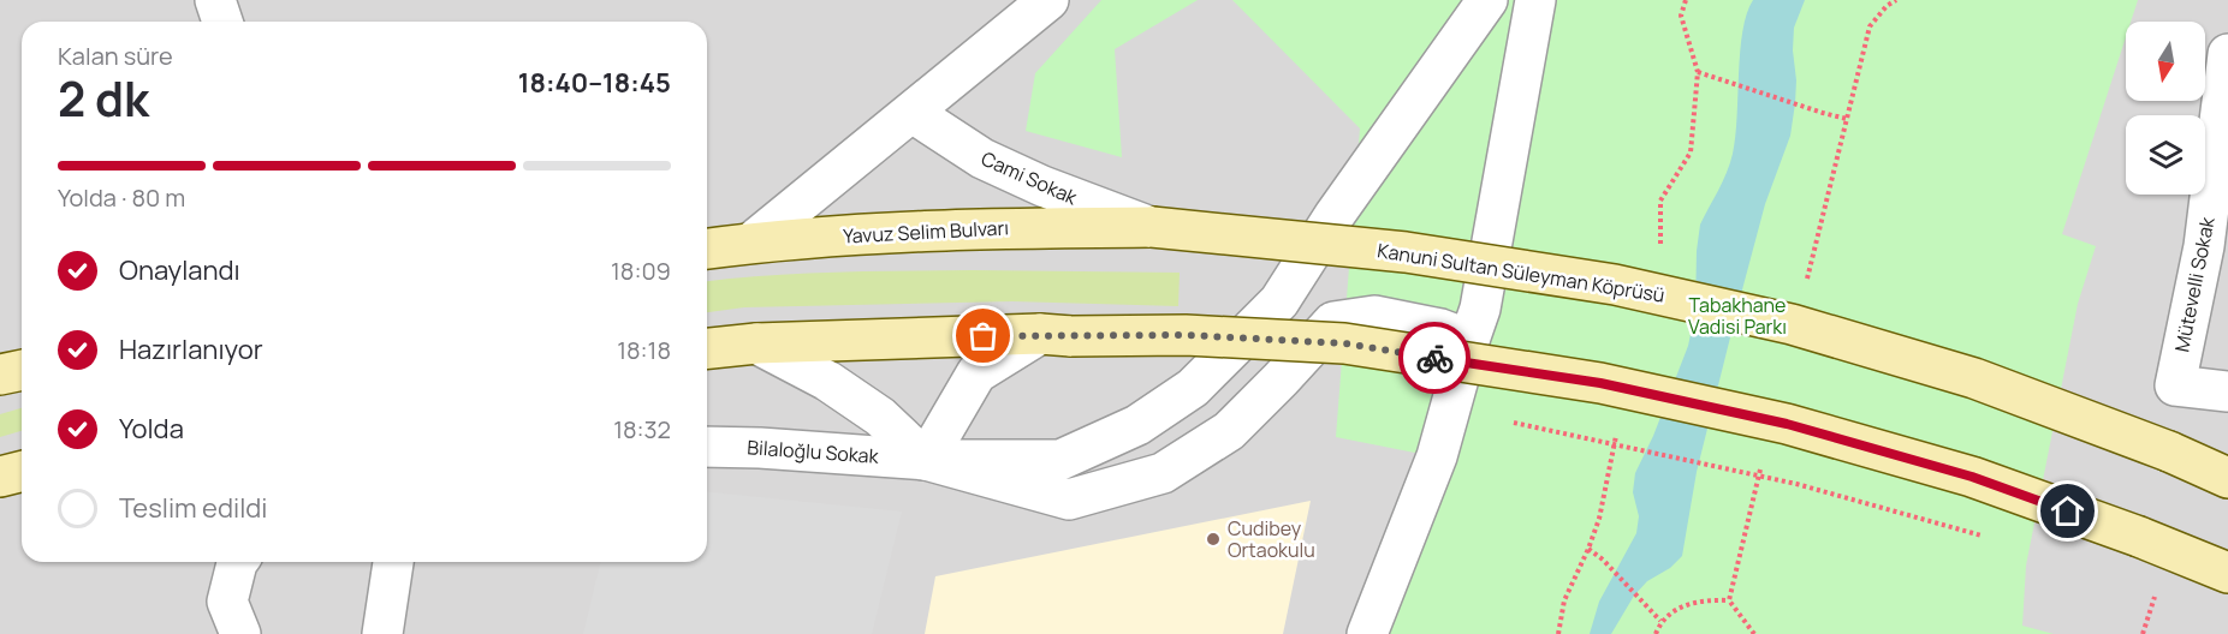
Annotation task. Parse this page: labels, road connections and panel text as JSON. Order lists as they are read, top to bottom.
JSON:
{
  "streets": {
    "main road": ["Yavuz Selim Bulvarı", "Kanuni Sultan Süleyman Köprüsü"],
    "street": ["Cami Sokak", "Mütevelli Sokak", "Bilaloğlu Sokak"]
  },
  "crossings": [
    ["Cami Sokak", "Yavuz Selim Bulvarı"],
    ["Cami Sokak", "Kanuni Sultan Süleyman Köprüsü"],
    ["Yavuz Selim Bulvarı", "Kanuni Sultan Süleyman Köprüsü"]
  ],
  "parks": ["Tabakhane Vadisi Parkı"],
  "places": ["Cudibey Ortaokulu"],
  "north": "bottom",
  "page": {
    "heading": ["2 dk", "Kalan süre", "18:40–18:45"],
    "bar": "Yolda · 80 m",
    "list": [
      ["Onaylandı", "18:09"],
      ["Hazırlanıyor", "18:18"],
      ["Yolda", "18:32"],
      "Teslim edildi"
    ]
  }
}
